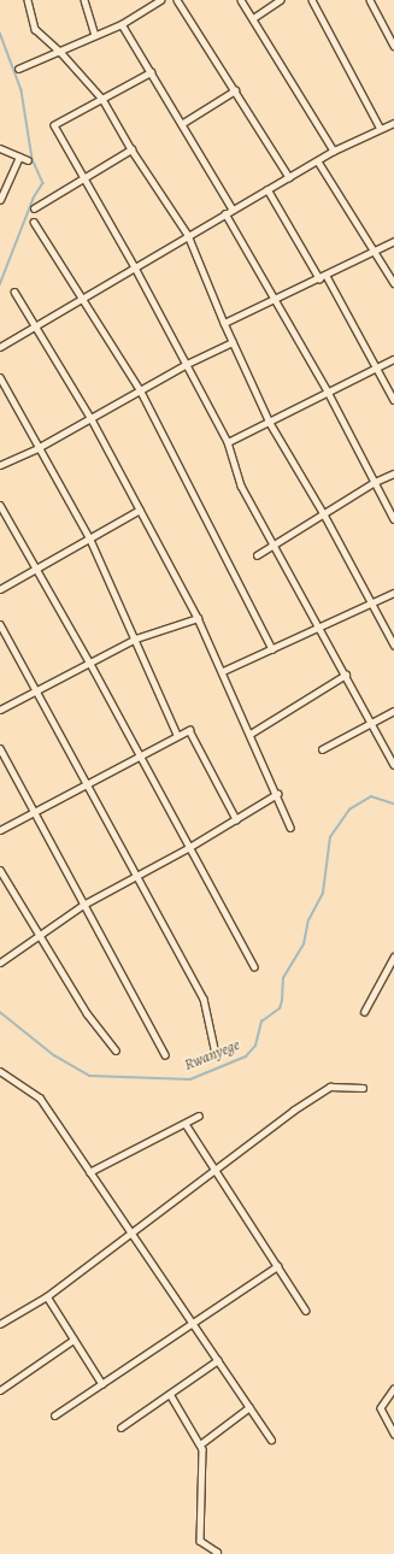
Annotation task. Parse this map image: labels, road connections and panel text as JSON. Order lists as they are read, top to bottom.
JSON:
{
  "water": ["Rwanyege"]
}
